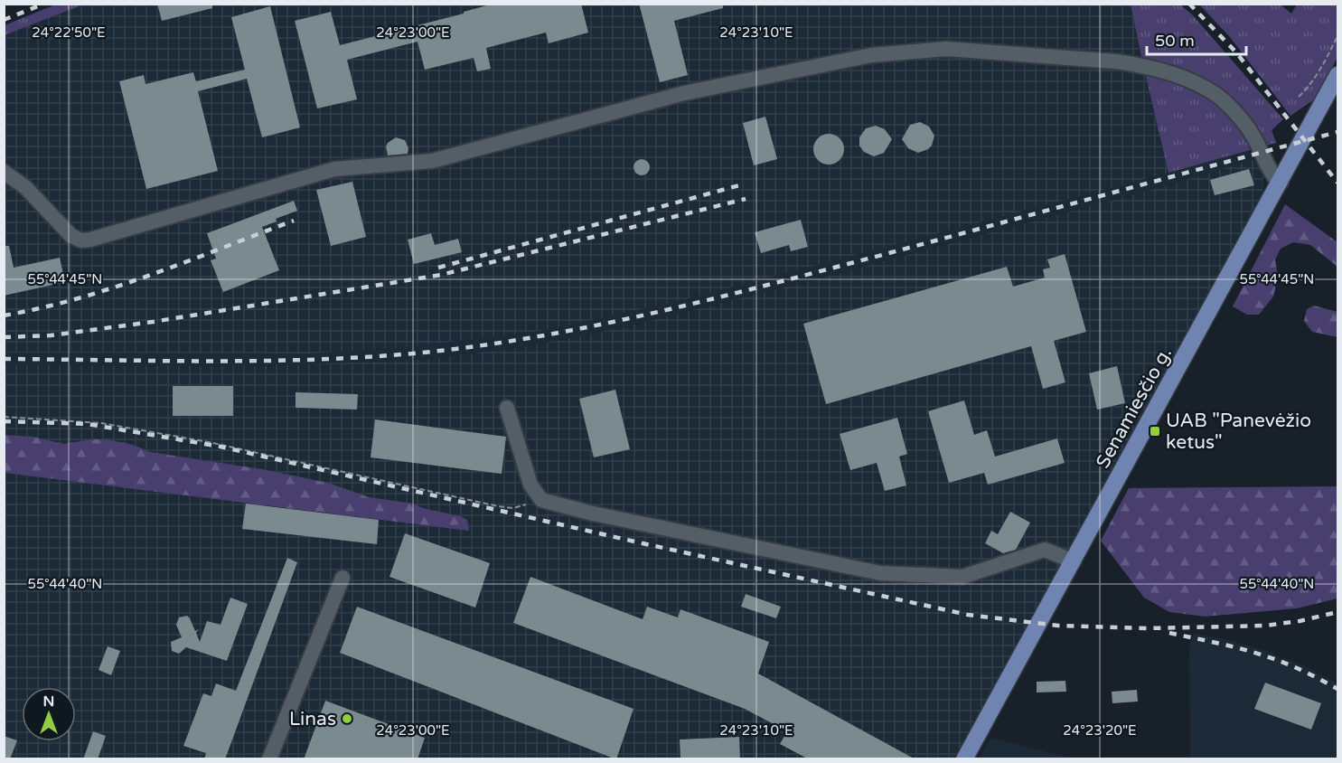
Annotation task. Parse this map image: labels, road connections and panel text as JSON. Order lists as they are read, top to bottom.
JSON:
{
  "streets": {
    "main road": ["Senamiesčio g."]
  },
  "places": {
    "transit": ["UAB \"Panevėžio ketus\""],
    "other": ["Linas"]
  },
  "scale_bar": "50 m",
  "north": "top",
  "coordinates": [
    "24°22'50\"E",
    "24°23'00\"E",
    "24°23'10\"E",
    "55°44'45\"N",
    "55°44'40\"N",
    "24°23'20\"E"
  ]
}
